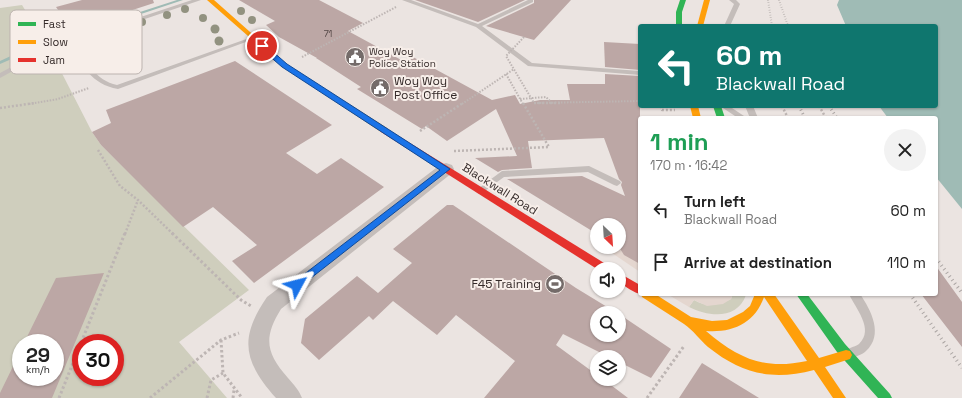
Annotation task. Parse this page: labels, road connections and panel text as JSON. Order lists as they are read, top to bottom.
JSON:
{
  "streets": {
    "street": ["Blackwall Road"]
  },
  "places": {
    "public building": ["Woy Woy Police Station", "Woy Woy Post Office"],
    "sports": ["F45 Training"]
  },
  "house_numbers": ["71"],
  "legend": ["Fast", "Slow", "Jam"],
  "north": "bottom right",
  "page": {
    "turn": ["60 m", "Blackwall Road"],
    "heading": ["1 min", "170 m · 16:42"],
    "list": [
      {
        "name": "Turn left",
        "note": "Blackwall Road",
        "value": "60 m"
      },
      {
        "name": "Arrive at destination",
        "value": "110 m"
      }
    ],
    "speed": "29 km/h",
    "limit": "30"
  }
}
